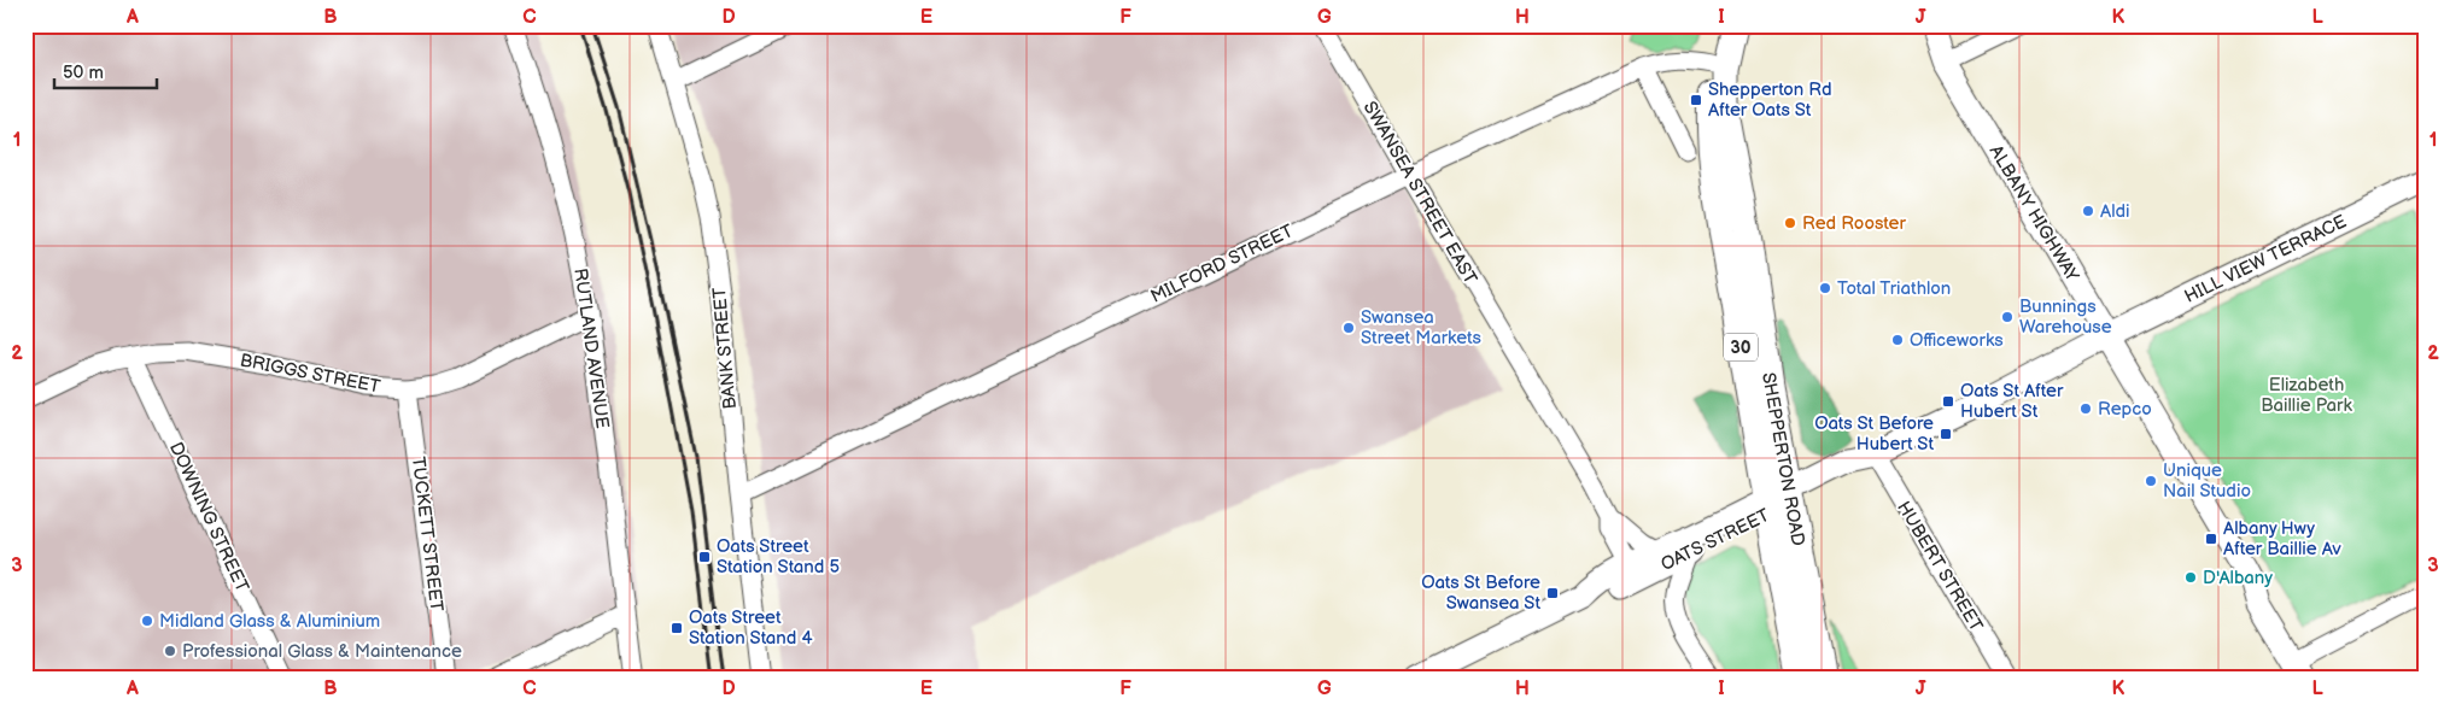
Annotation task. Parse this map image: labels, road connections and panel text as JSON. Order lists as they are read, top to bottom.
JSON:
{
  "streets": {
    "highway": ["30", "SHEPPERTON ROAD"],
    "main road": ["ALBANY HIGHWAY", "HILL VIEW TERRACE", "OATS STREET"],
    "street": [
      "SWANSEA STREET EAST",
      "MILFORD STREET",
      "RUTLAND AVENUE",
      "BANK STREET",
      "BRIGGS STREET",
      "DOWNING STREET",
      "TUCKETT STREET",
      "HUBERT STREET"
    ]
  },
  "crossings": [
    ["SWANSEA STREET EAST", "MILFORD STREET"],
    ["SWANSEA STREET EAST", "OATS STREET"],
    ["ALBANY HIGHWAY", "HILL VIEW TERRACE"],
    ["ALBANY HIGHWAY", "OATS STREET"],
    ["HILL VIEW TERRACE", "OATS STREET"],
    ["MILFORD STREET", "BANK STREET"],
    ["MILFORD STREET", "SHEPPERTON ROAD"],
    ["RUTLAND AVENUE", "BRIGGS STREET"],
    ["BRIGGS STREET", "DOWNING STREET"],
    ["BRIGGS STREET", "TUCKETT STREET"],
    ["SHEPPERTON ROAD", "OATS STREET"],
    ["OATS STREET", "HUBERT STREET"]
  ],
  "parks": ["Elizabeth Baillie Park"],
  "places": {
    "transit": [
      "Shepperton Rd After Oats St",
      "Oats St After Hubert St",
      "Oats St Before Hubert St",
      "Albany Hwy After Baillie Av",
      "Oats Street Station Stand 5",
      "Oats St Before Swansea St",
      "Oats Street Station Stand 4"
    ],
    "other": [
      "Aldi",
      "Red Rooster",
      "Total Triathlon",
      "Bunnings Warehouse",
      "Swansea Street Markets",
      "Officeworks",
      "Repco",
      "Unique Nail Studio",
      "D'Albany",
      "Midland Glass & Aluminium",
      "Professional Glass & Maintenance"
    ]
  },
  "scale_bar": "50 m",
  "grid": {
    "columns": [
      "A",
      "B",
      "C",
      "D",
      "E",
      "F",
      "G",
      "H",
      "I",
      "J",
      "K",
      "L"
    ],
    "rows": ["1", "2", "3"]
  }
}
